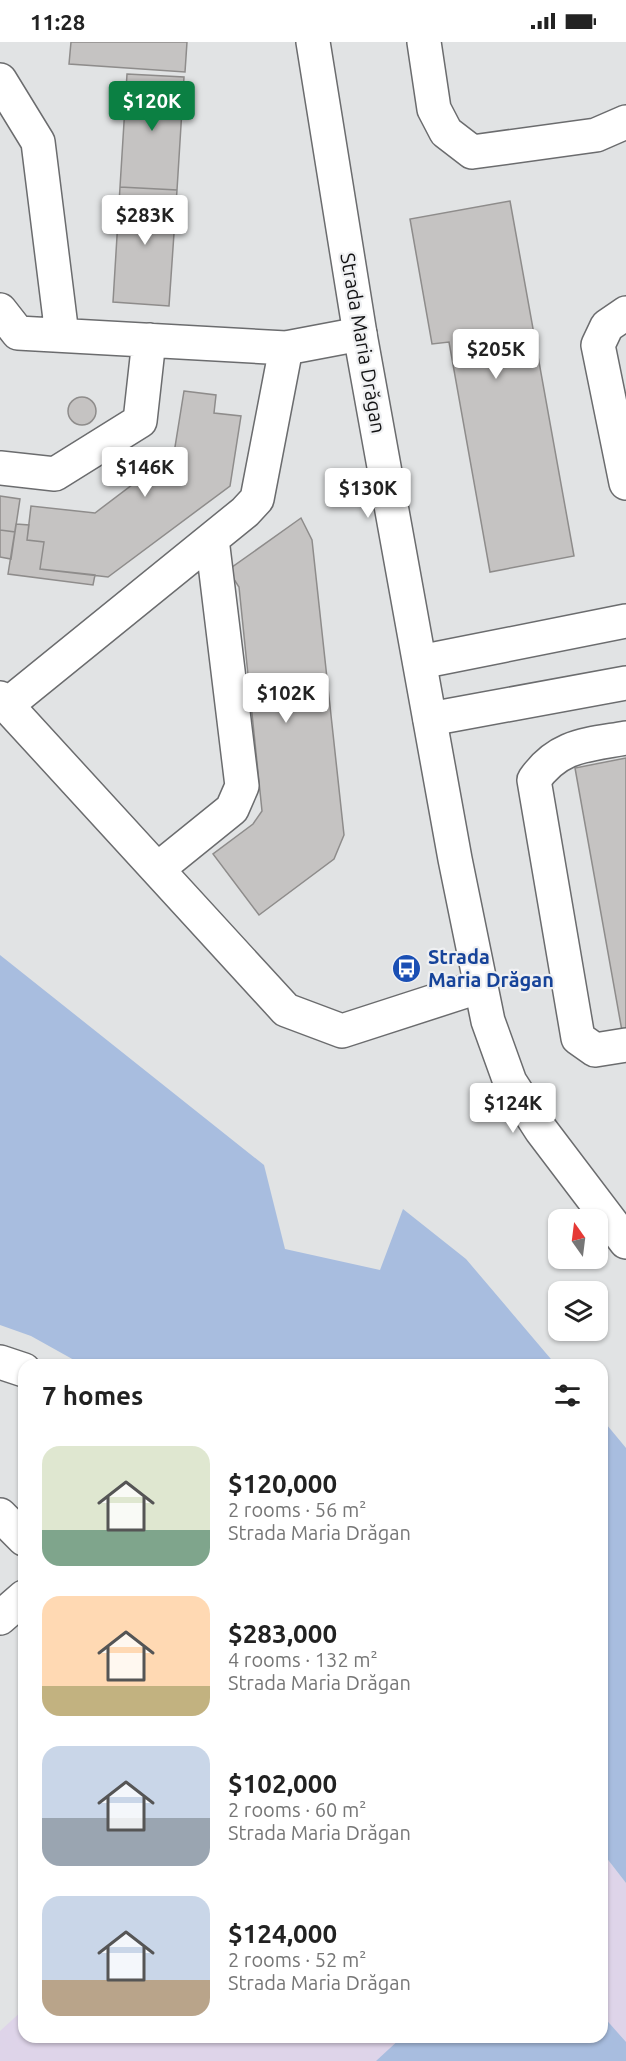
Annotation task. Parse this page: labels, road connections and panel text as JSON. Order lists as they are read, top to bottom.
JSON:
{
  "streets": {
    "main road": ["Strada Maria Drăgan"]
  },
  "places": {
    "bus stop": ["Strada Maria Drăgan"]
  },
  "north": "top",
  "page": {
    "status": "11:28",
    "price": [
      "$120K",
      "$283K",
      "$205K",
      "$146K",
      "$130K",
      "$102K",
      "$124K"
    ],
    "heading": "7 homes",
    "list": [
      {
        "name": "$120,000",
        "note": "2 rooms · 56 m² · Strada Maria Drăgan"
      },
      {
        "name": "$283,000",
        "note": "4 rooms · 132 m² · Strada Maria Drăgan"
      },
      {
        "name": "$102,000",
        "note": "2 rooms · 60 m² · Strada Maria Drăgan"
      },
      {
        "name": "$124,000",
        "note": "2 rooms · 52 m² · Strada Maria Drăgan"
      }
    ]
  }
}
